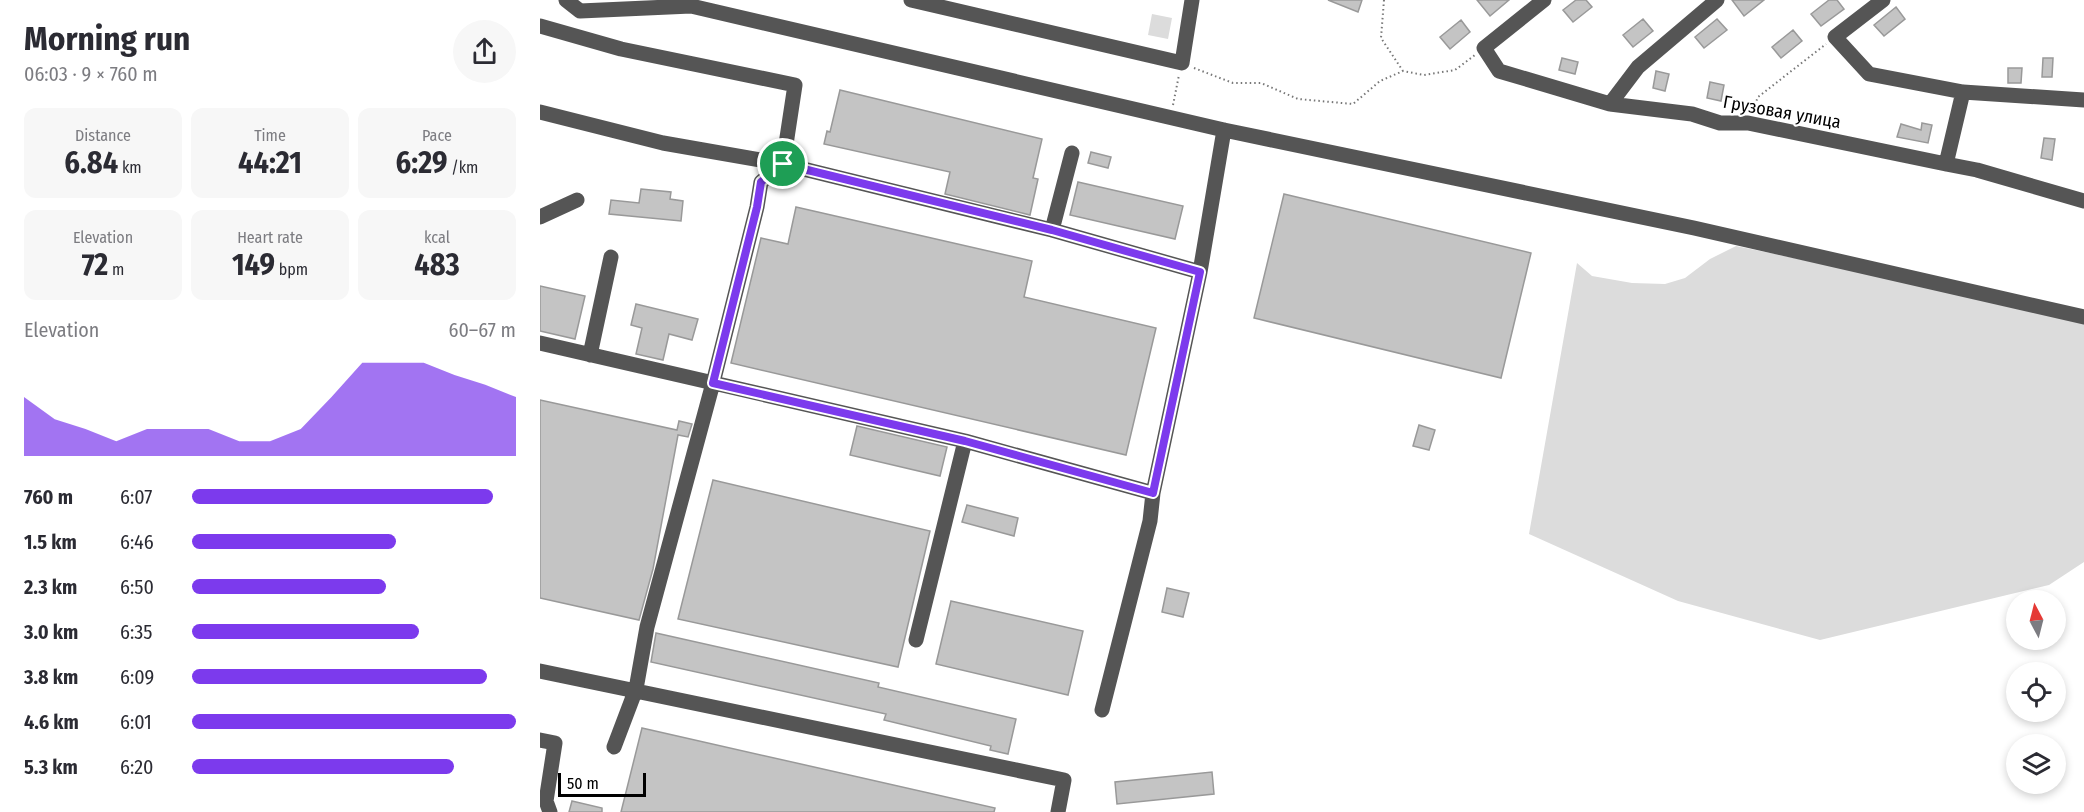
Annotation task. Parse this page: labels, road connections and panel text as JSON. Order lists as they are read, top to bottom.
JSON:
{
  "streets": {
    "street": ["Грузовая улица"]
  },
  "scale_bar": "50 m",
  "north": "top",
  "page": {
    "heading": ["Morning run", "06:03 · 9 × 760 m"],
    "stats": [
      ["Distance", "6.84 km"],
      ["Time", "44:21"],
      ["Pace", "6:29 /km"],
      ["Elevation", "72 m"],
      ["Heart rate", "149 bpm"],
      ["kcal", "483"]
    ],
    "chart": ["Elevation", "60–67 m"],
    "list": [
      {
        "name": "760 m",
        "note": "6:07"
      },
      {
        "name": "1.5 km",
        "note": "6:46"
      },
      {
        "name": "2.3 km",
        "note": "6:50"
      },
      {
        "name": "3.0 km",
        "note": "6:35"
      },
      {
        "name": "3.8 km",
        "note": "6:09"
      },
      {
        "name": "4.6 km",
        "note": "6:01"
      },
      {
        "name": "5.3 km",
        "note": "6:20"
      }
    ],
    "scale": "50 m"
  }
}
